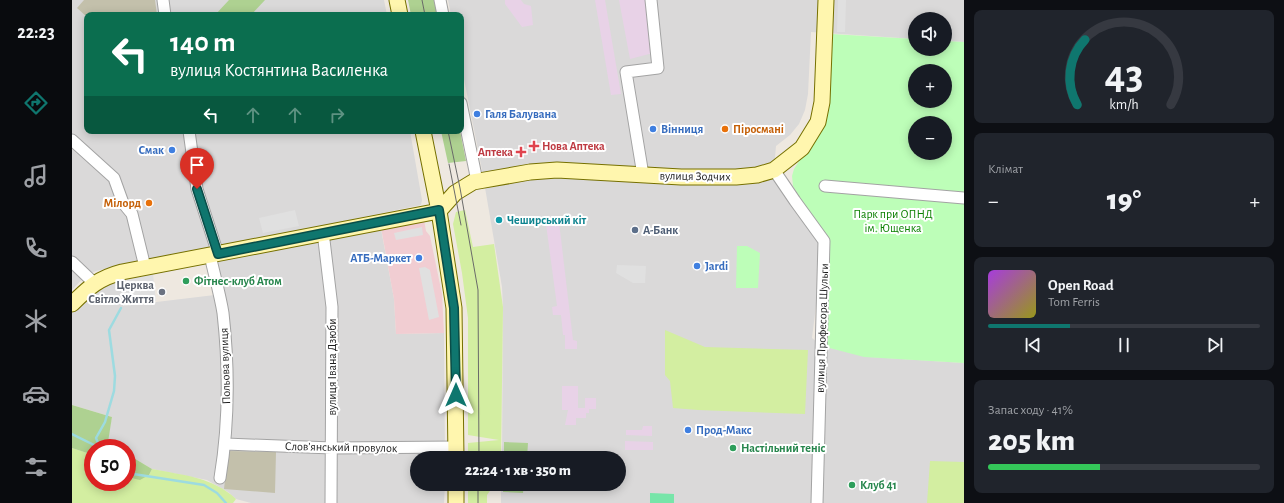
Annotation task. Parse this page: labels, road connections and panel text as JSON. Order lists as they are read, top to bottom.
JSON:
{
  "streets": {
    "main road": ["вулиця Зодчих"],
    "street": [
      "вулиця Професора Шульги",
      "Польова вулиця",
      "вулиця Івана Дзюби",
      "Словʼянський провулок"
    ]
  },
  "crossings": [
    ["вулиця Зодчих", "вулиця Професора Шульги"],
    ["Польова вулиця", "Словʼянський провулок"],
    ["вулиця Івана Дзюби", "Словʼянський провулок"]
  ],
  "parks": ["Парк при ОПНД ім. Ющенка"],
  "places": {
    "other": [
      "Галя Балувана",
      "Вінниця",
      "Піросмані",
      "Смак",
      "Мілорд",
      "Чеширський кіт",
      "А-Банк",
      "АТБ-Маркет",
      "Jardi",
      "Фітнес-клуб Атом",
      "Церква Світло Життя",
      "Прод-Макс",
      "Настільний теніс",
      "Клуб 41"
    ],
    "health": ["Нова Аптека", "Аптека"]
  },
  "page": {
    "tabs": "22:23",
    "map_buttons": ["+", "−"],
    "turn": ["140 m", "вулиця Костянтина Василенка"],
    "tile": [
      "Клімат",
      ["Запас ходу · 41%", "205 km"]
    ],
    "heat": ["−", "19°", "+"],
    "song": ["Open Road", "Tom Ferris"],
    "limit": "50",
    "trip": "22:24 · 1 хв · 350 m",
    "gauge": ["43", "km/h"]
  }
}
